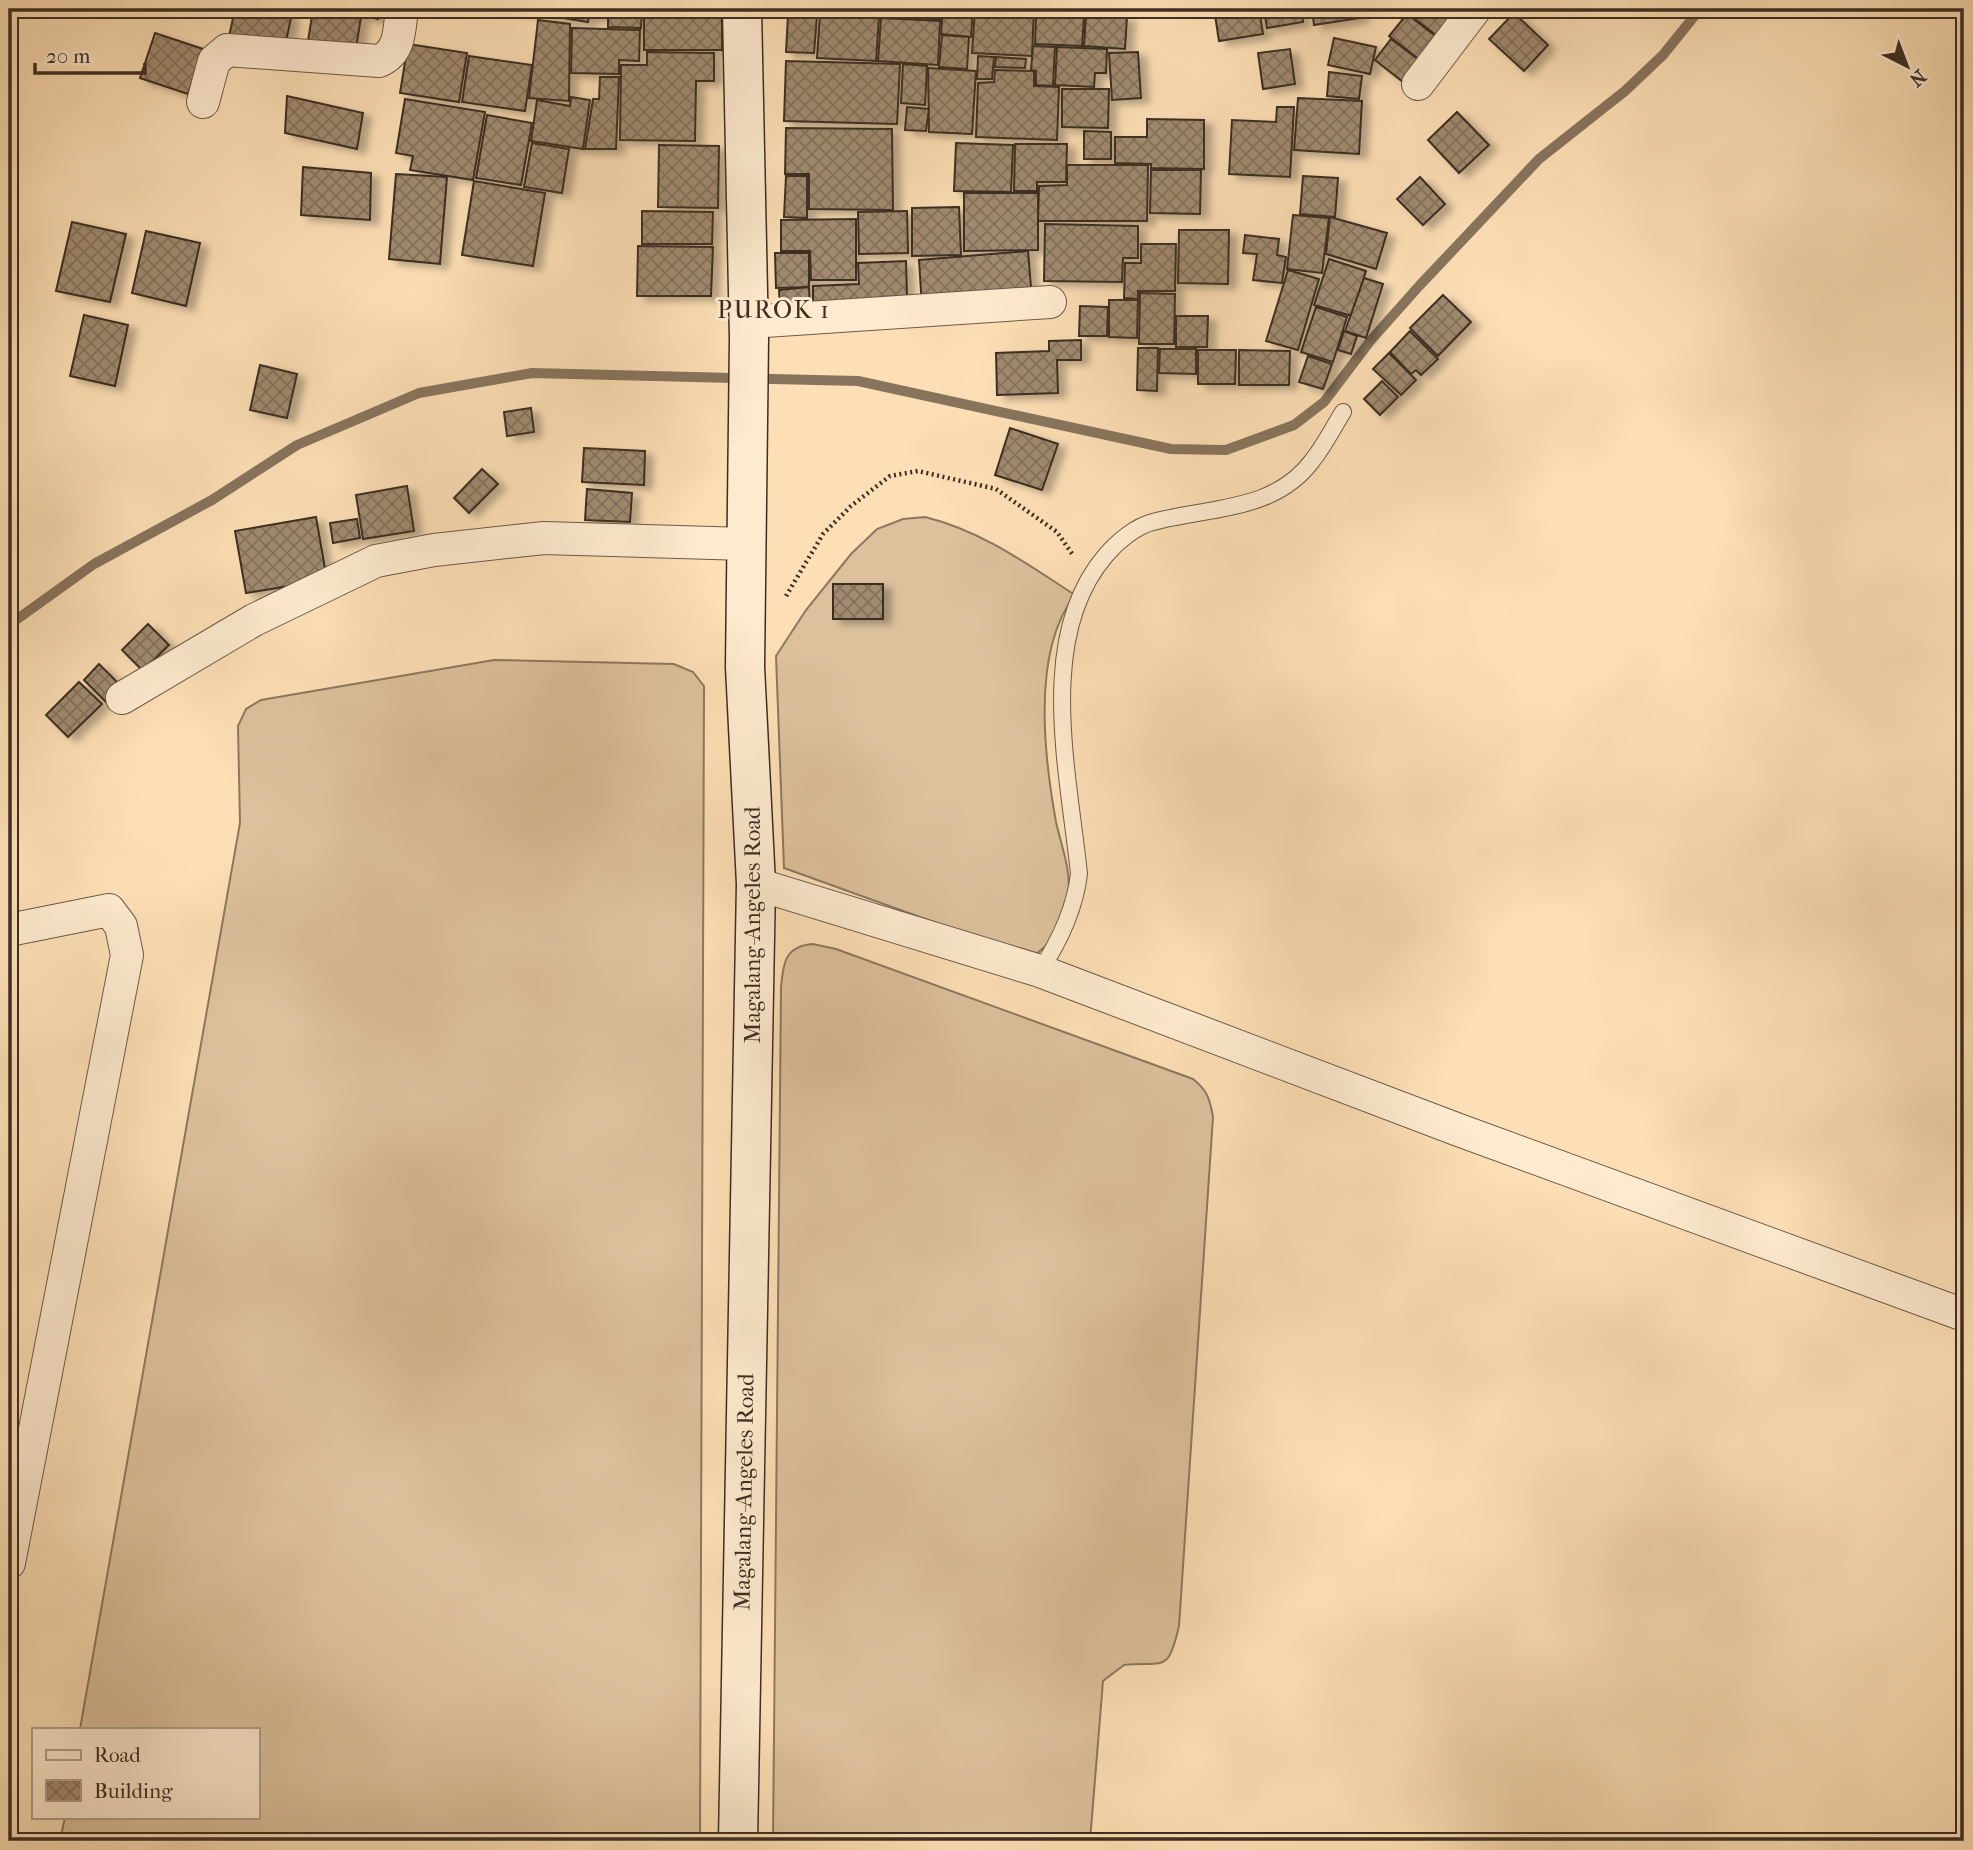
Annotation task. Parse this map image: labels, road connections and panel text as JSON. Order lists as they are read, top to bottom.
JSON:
{
  "streets": {
    "main road": ["Magalang-Angeles Road"]
  },
  "districts": ["PUROK 1"],
  "legend": ["Road", "Building"],
  "scale_bar": "20 m",
  "north": "bottom right"
}
